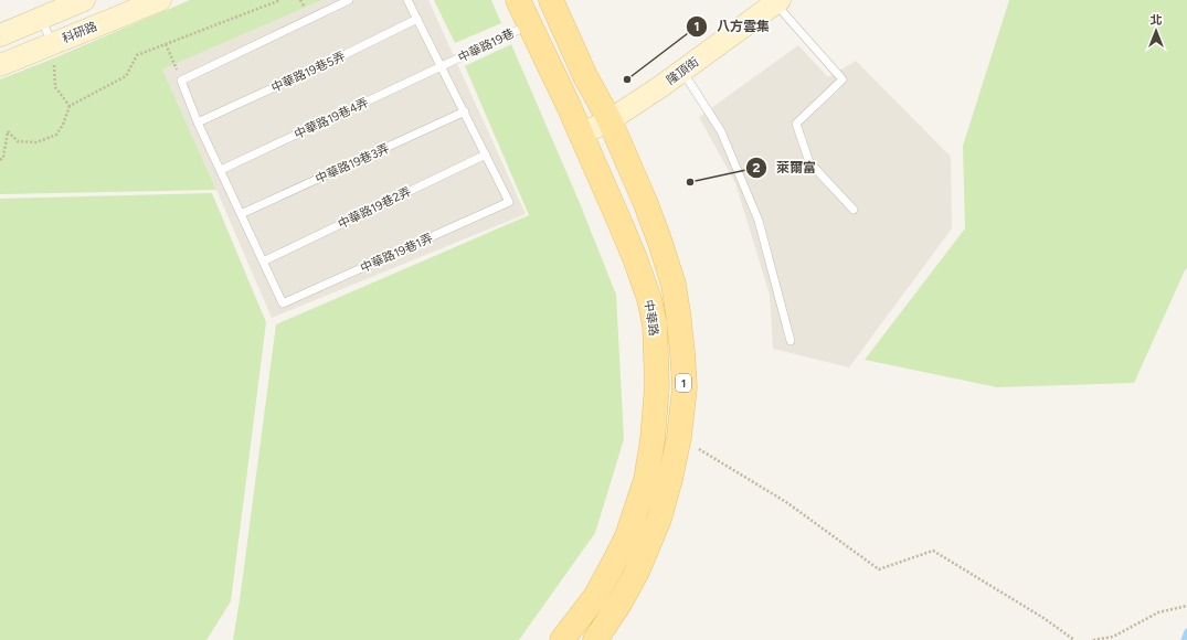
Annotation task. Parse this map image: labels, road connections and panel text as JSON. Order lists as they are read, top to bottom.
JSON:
{
  "streets": {
    "main road": ["中華路", "1"],
    "street": ["科研路", "隆頂街"],
    "lane": [
      "中華路19巷",
      "中華路19巷5弄",
      "中華路19巷4弄",
      "中華路19巷3弄",
      "中華路19巷2弄",
      "中華路19巷1弄"
    ]
  },
  "crossings": [
    ["中華路19巷", "中華路19巷4弄"],
    ["中華路19巷", "中華路"],
    ["隆頂街", "中華路"],
    ["隆頂街", "1"],
    ["中華路19巷2弄", "中華路19巷1弄"]
  ],
  "places": ["八方雲集", "萊爾富"],
  "north": "top"
}
